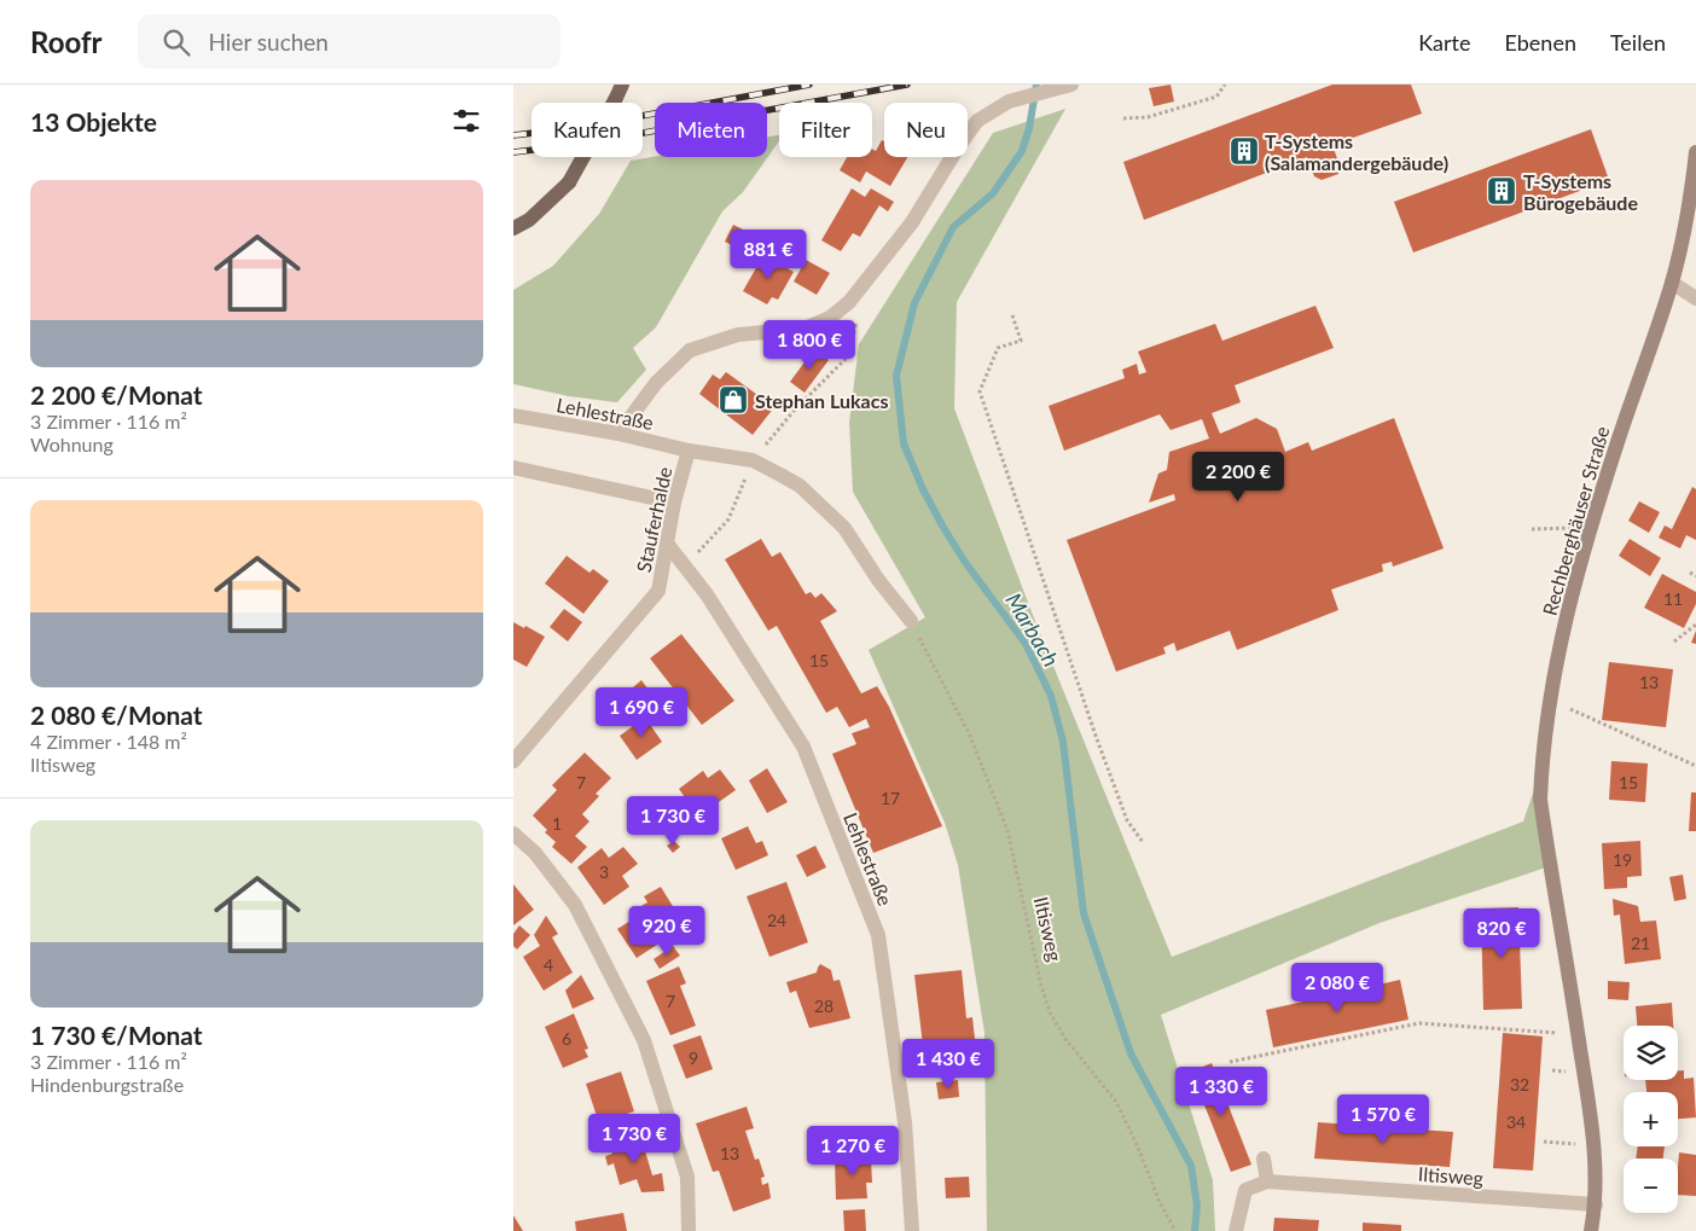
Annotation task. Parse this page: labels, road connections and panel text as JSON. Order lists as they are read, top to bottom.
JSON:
{
  "streets": {
    "street": [
      "Lehlestraße",
      "Stauferhalde",
      "Rechberghäuser Straße",
      "Iltisweg"
    ]
  },
  "crossings": [
    ["Lehlestraße", "Stauferhalde"],
    ["Lehlestraße", "Iltisweg"],
    ["Rechberghäuser Straße", "Iltisweg"]
  ],
  "water": ["Marbach"],
  "places": {
    "building": ["T-Systems (Salamandergebäude)", "T-Systems Bürogebäude"],
    "shop": ["Stephan Lukacs"]
  },
  "house_numbers": [
    "11",
    "15",
    "13",
    "7",
    "15",
    "17",
    "1",
    "19",
    "3",
    "24",
    "21",
    "4",
    "7",
    "28",
    "6",
    "9",
    "32",
    "34",
    "13"
  ],
  "page": {
    "header": "Roofr",
    "search": "Hier suchen",
    "nav": ["Karte", "Ebenen", "Teilen"],
    "heading": "13 Objekte",
    "chip": [
      "Kaufen",
      "Mieten",
      "Filter",
      "Neu"
    ],
    "list": [
      {
        "name": "2 200 €/Monat",
        "note": "3 Zimmer · 116 m² · Wohnung"
      },
      {
        "name": "2 080 €/Monat",
        "note": "4 Zimmer · 148 m² · Iltisweg"
      },
      {
        "name": "1 730 €/Monat",
        "note": "3 Zimmer · 116 m² · Hindenburgstraße"
      }
    ],
    "price": [
      "881 €",
      "1 800 €",
      "2 200 €",
      "1 690 €",
      "1 730 €",
      "920 €",
      "820 €",
      "2 080 €",
      "1 430 €",
      "1 330 €",
      "1 570 €",
      "1 730 €",
      "1 270 €"
    ],
    "map_buttons": ["+", "−"]
  }
}
